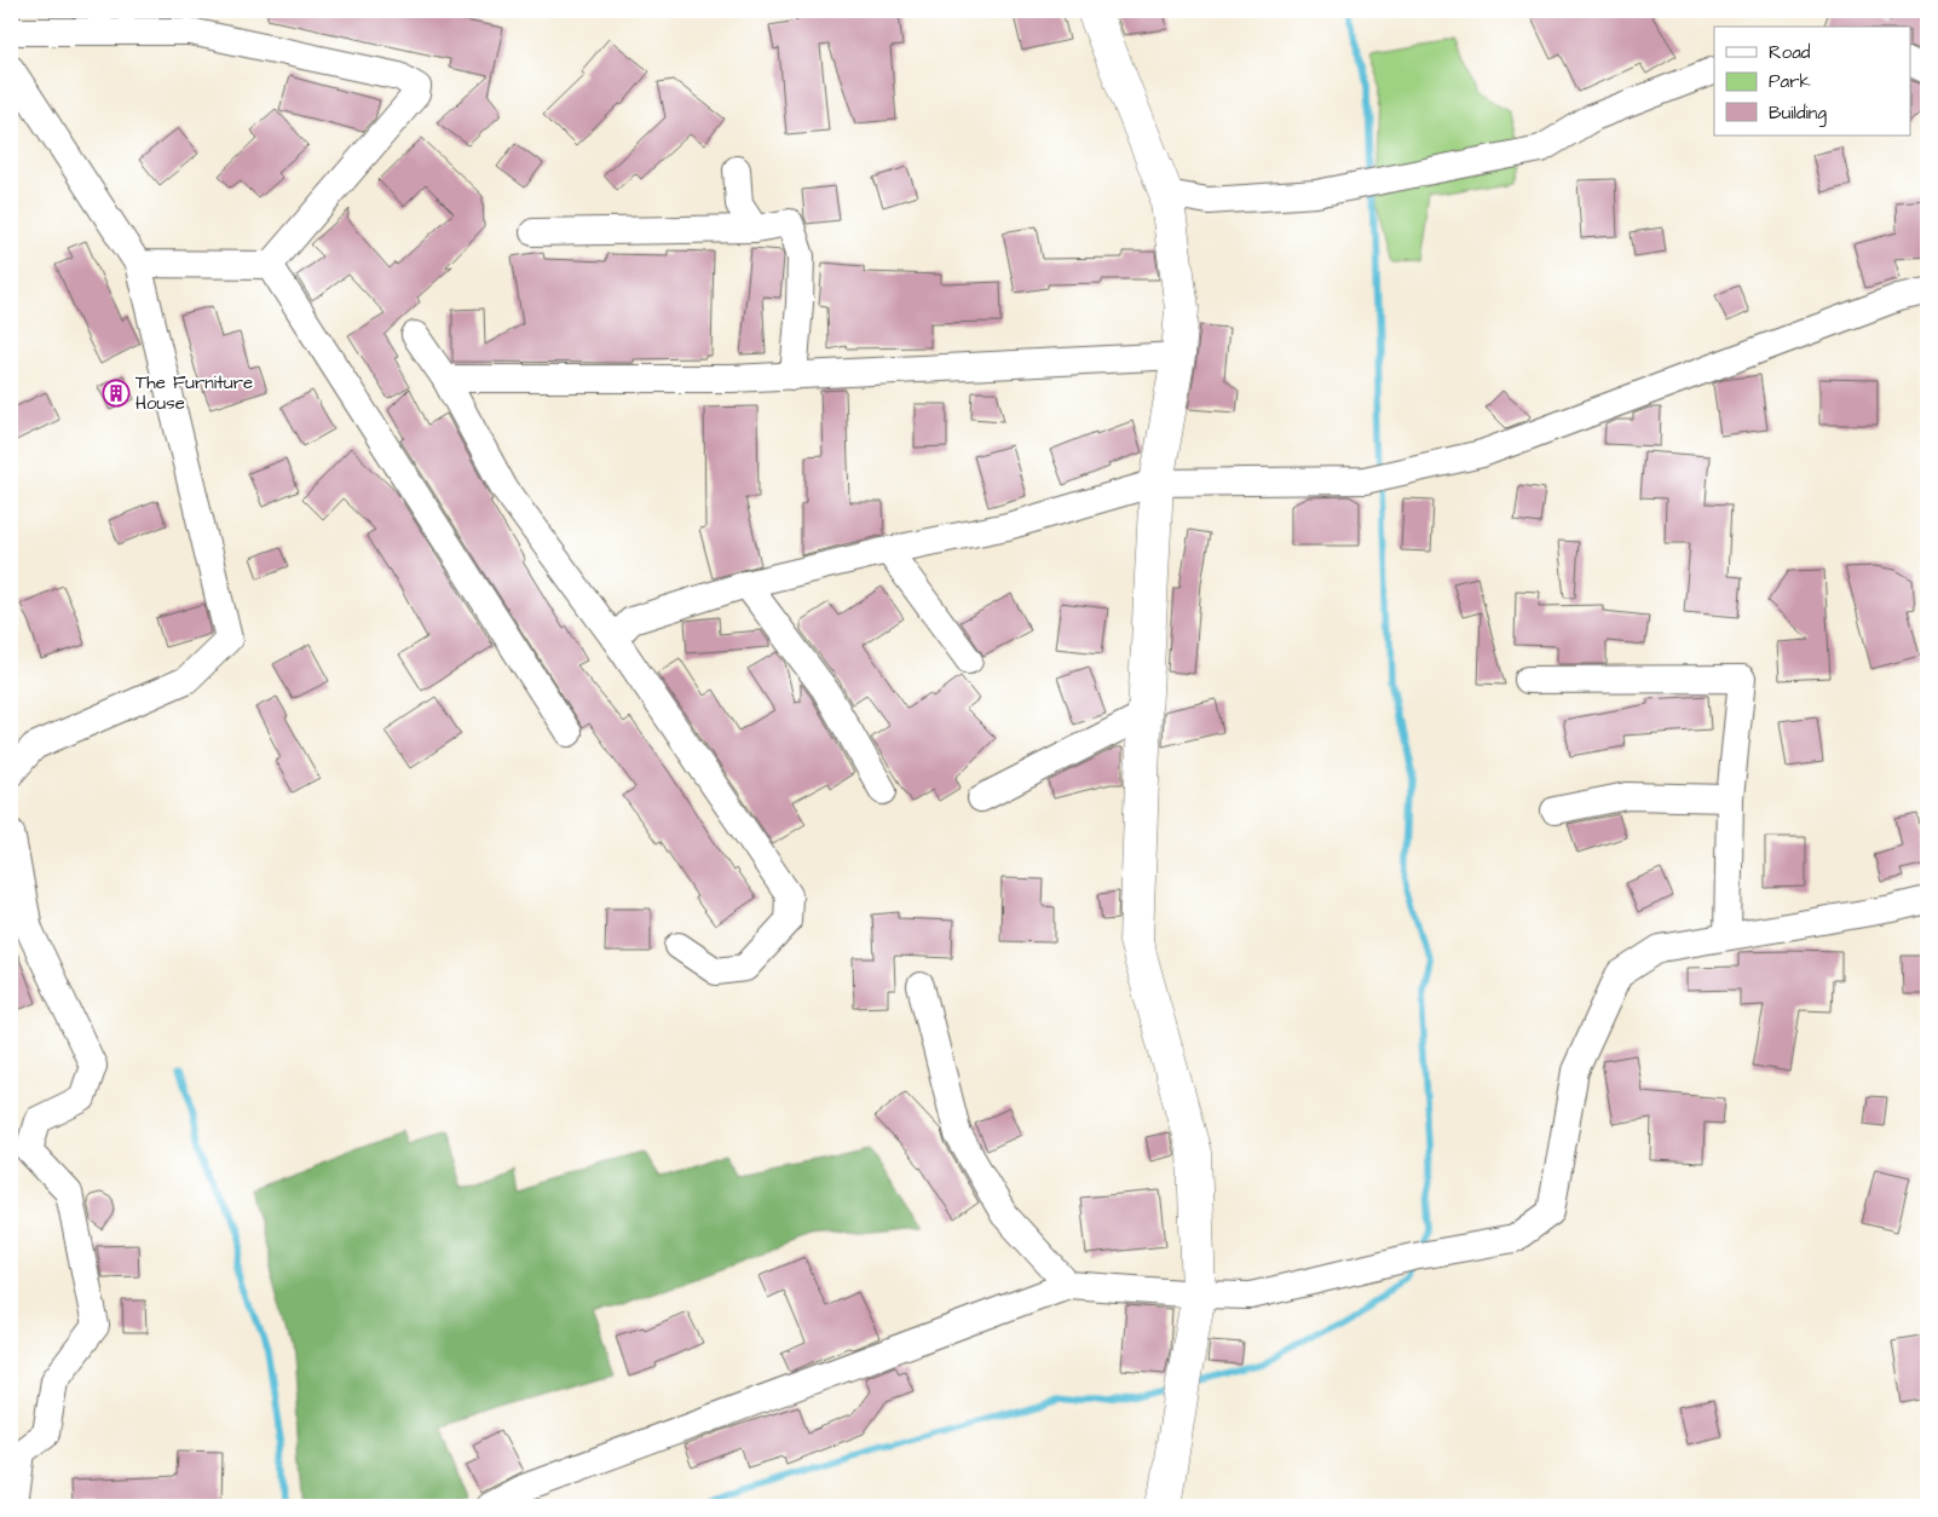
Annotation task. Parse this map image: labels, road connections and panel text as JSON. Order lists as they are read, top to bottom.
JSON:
{
  "places": {
    "building": ["The Furniture House"]
  },
  "legend": ["Road", "Park", "Building"]
}
